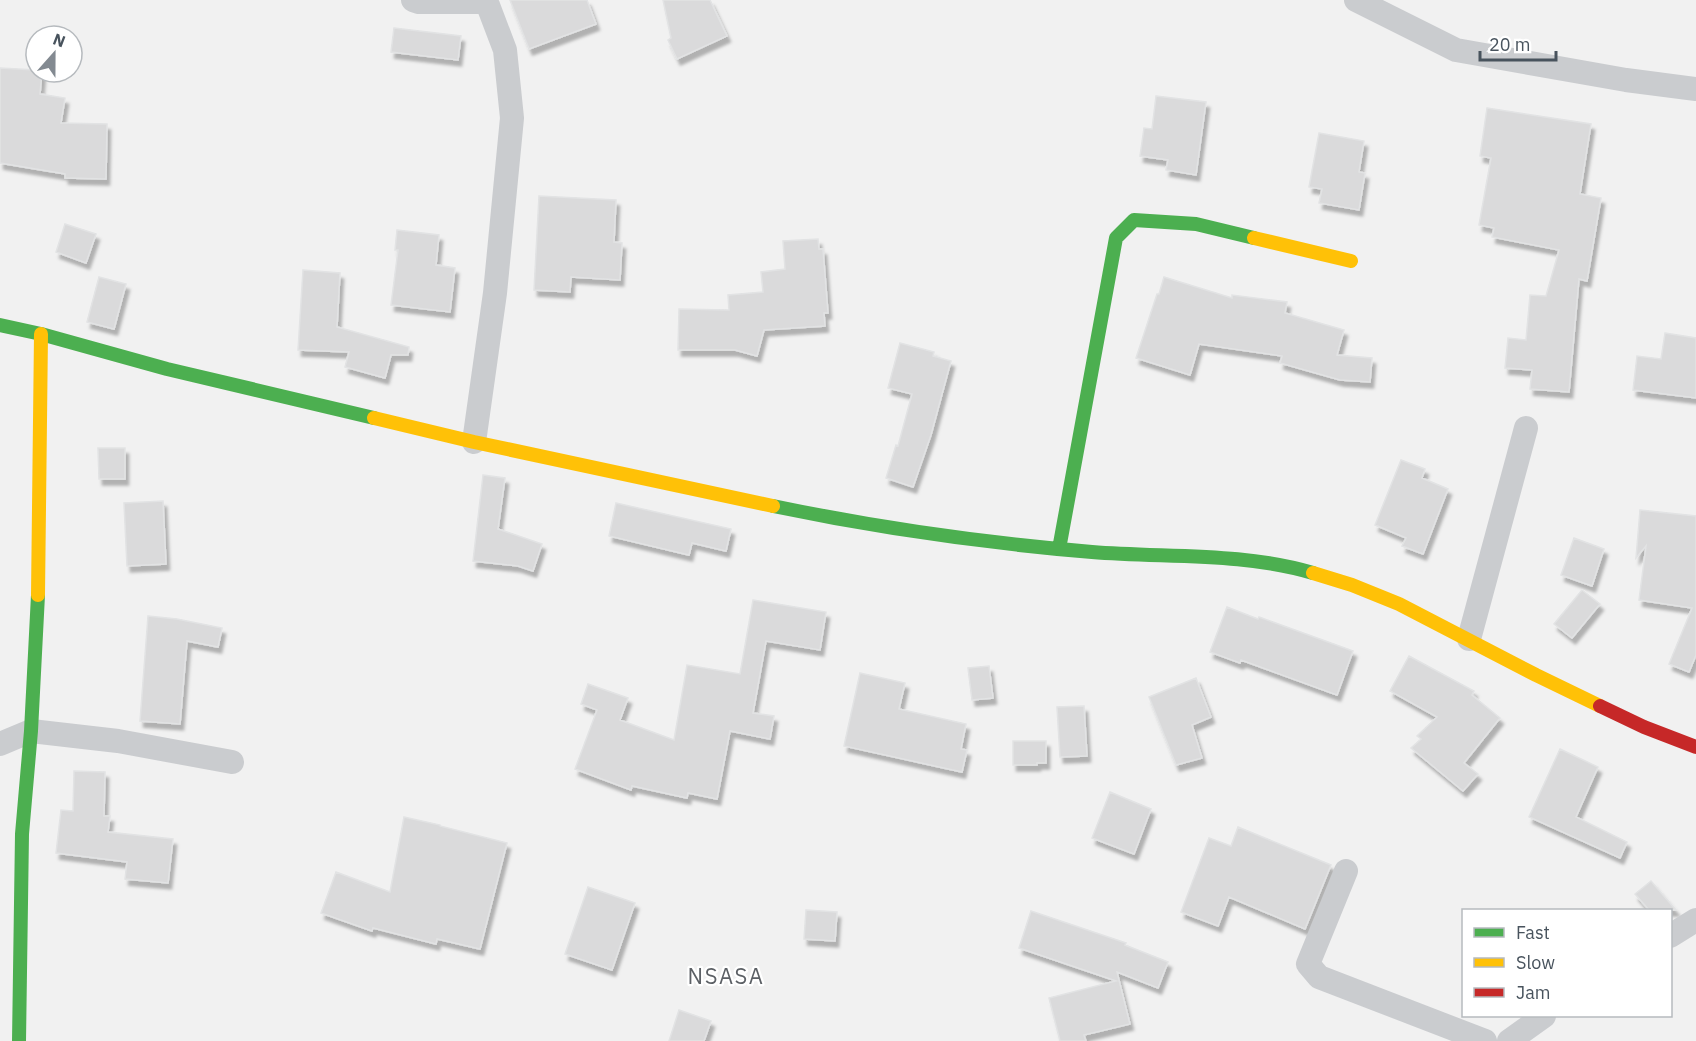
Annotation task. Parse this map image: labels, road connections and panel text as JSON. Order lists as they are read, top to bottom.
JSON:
{
  "districts": ["NSASA"],
  "legend": ["Fast", "Slow", "Jam"],
  "scale_bar": "20 m",
  "north": "top"
}
